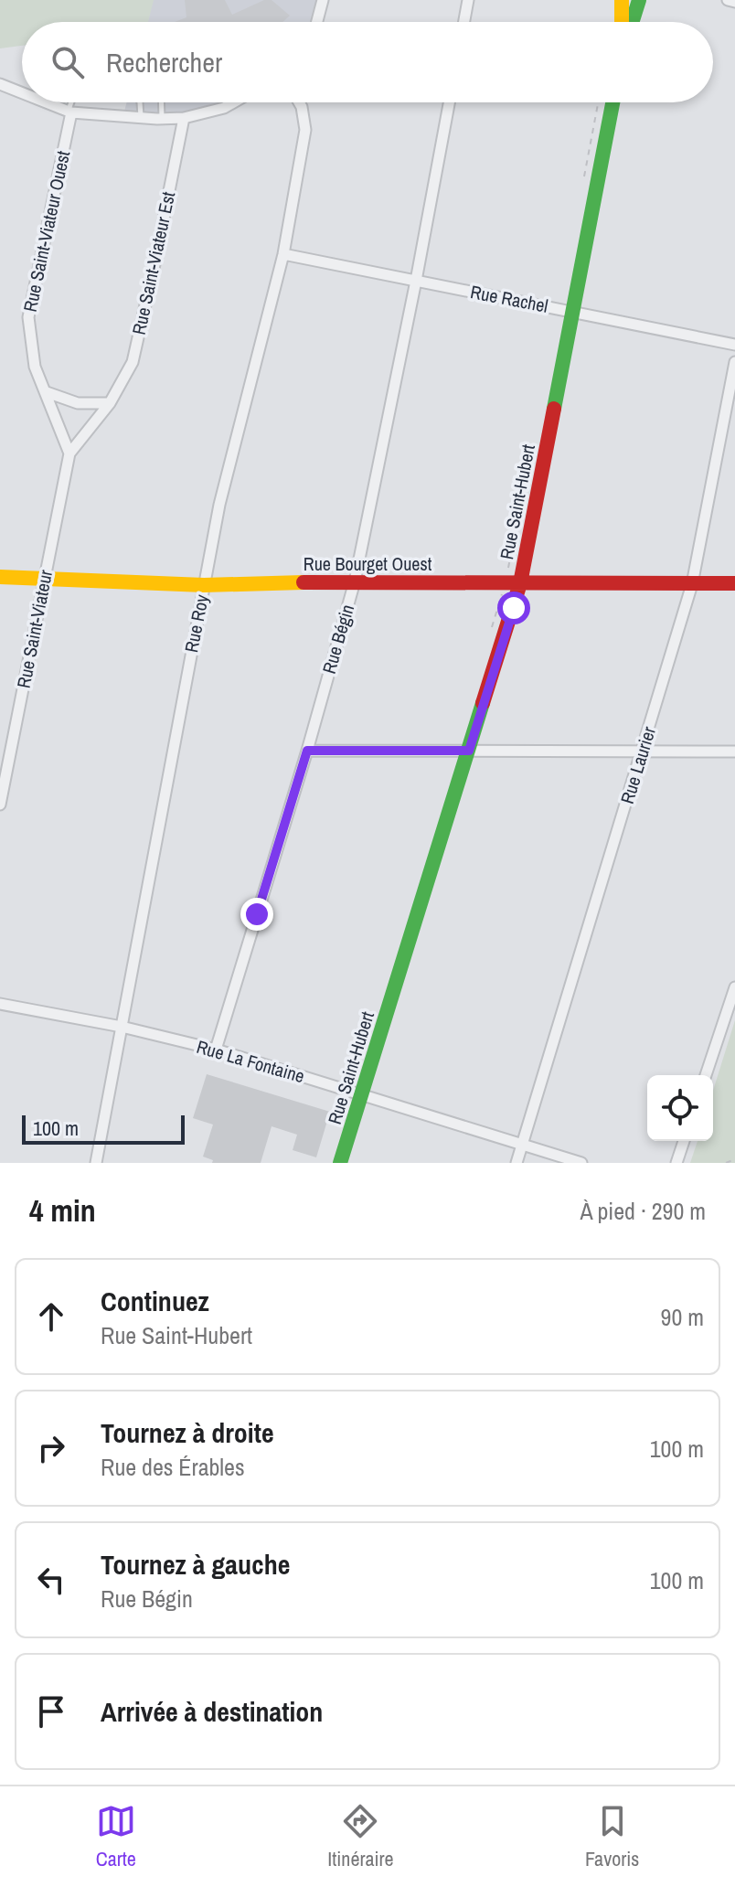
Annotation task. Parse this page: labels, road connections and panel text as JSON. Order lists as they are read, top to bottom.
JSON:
{
  "streets": {
    "street": [
      "Rue Saint-Viateur Ouest",
      "Rue Saint-Viateur Est",
      "Rue Rachel",
      "Rue Saint-Hubert",
      "Rue Bourget Ouest",
      "Rue Roy",
      "Rue Saint-Viateur",
      "Rue Bégin",
      "Rue Laurier",
      "Rue La Fontaine"
    ]
  },
  "crossings": [
    ["Rue Saint-Viateur Ouest", "Rue Saint-Viateur Est"],
    ["Rue Saint-Viateur Ouest", "Rue Saint-Viateur"],
    ["Rue Saint-Viateur Est", "Rue Saint-Viateur"],
    ["Rue Rachel", "Rue Saint-Hubert"],
    ["Rue Rachel", "Rue Roy"],
    ["Rue Rachel", "Rue Bégin"],
    ["Rue Saint-Hubert", "Rue Bourget Ouest"],
    ["Rue Saint-Hubert", "Rue La Fontaine"],
    ["Rue Bourget Ouest", "Rue Roy"],
    ["Rue Bourget Ouest", "Rue Saint-Viateur"],
    ["Rue Bourget Ouest", "Rue Bégin"],
    ["Rue Bourget Ouest", "Rue Laurier"],
    ["Rue Roy", "Rue La Fontaine"],
    ["Rue Bégin", "Rue La Fontaine"],
    ["Rue Laurier", "Rue La Fontaine"]
  ],
  "scale_bar": "100 m",
  "page": {
    "search": "Rechercher",
    "scale": "100 m",
    "heading": ["4 min", "À pied · 290 m"],
    "list": [
      ["Continuez", "Rue Saint-Hubert", "90 m"],
      ["Tournez à droite", "Rue des Érables", "100 m"],
      ["Tournez à gauche", "Rue Bégin", "100 m"],
      "Arrivée à destination"
    ],
    "nav": ["Carte", "Itinéraire", "Favoris"]
  }
}
